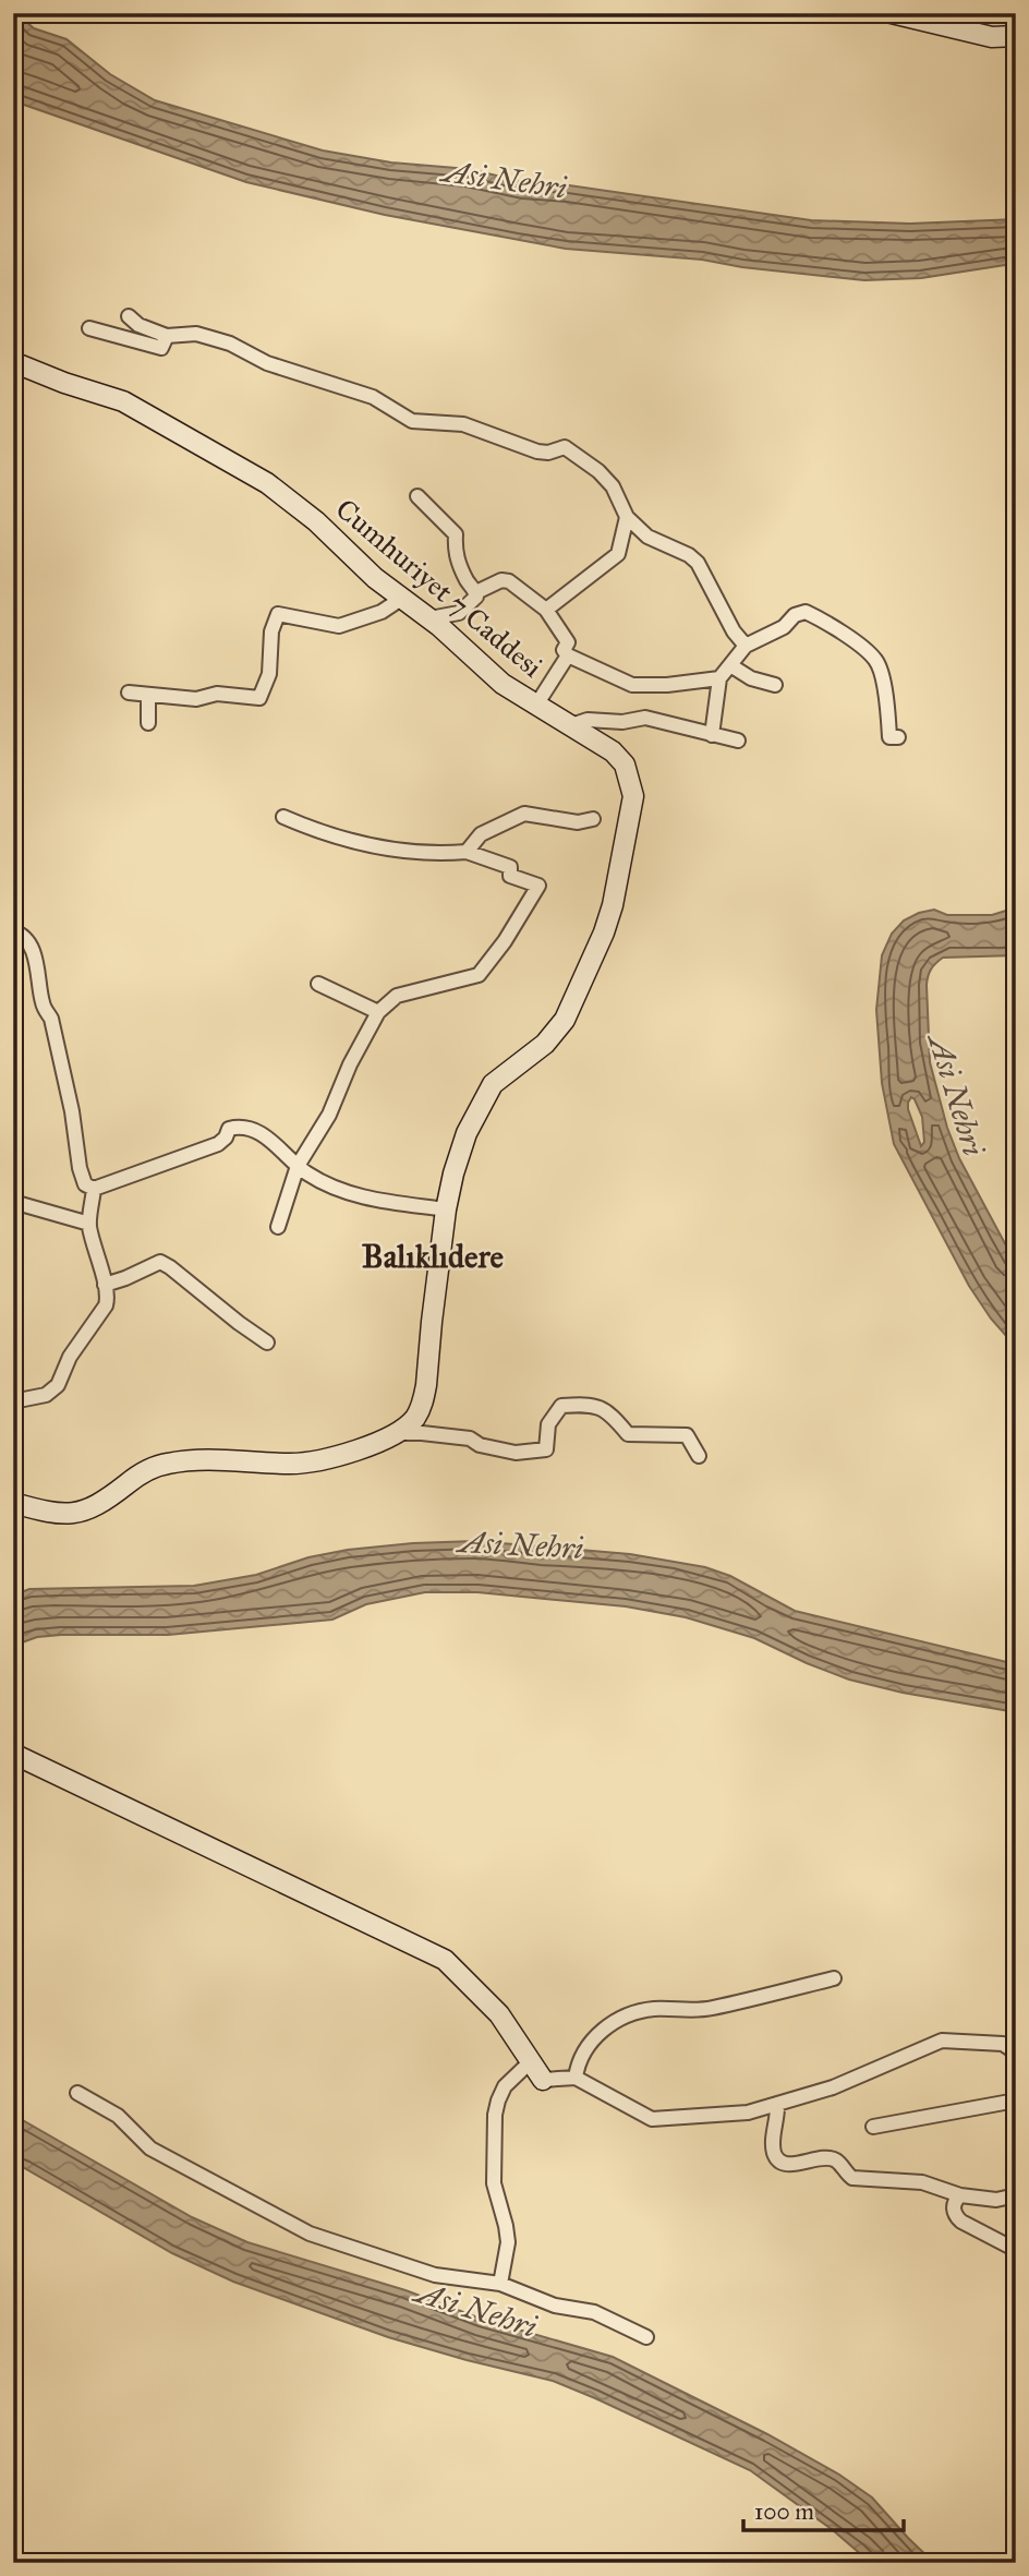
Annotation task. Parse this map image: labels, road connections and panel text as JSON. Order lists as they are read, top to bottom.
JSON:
{
  "streets": {
    "main road": ["Cumhuriyet 7 Caddesi"]
  },
  "districts": ["Balıklıdere"],
  "water": ["Asi Nehri"],
  "scale_bar": "100 m"
}
